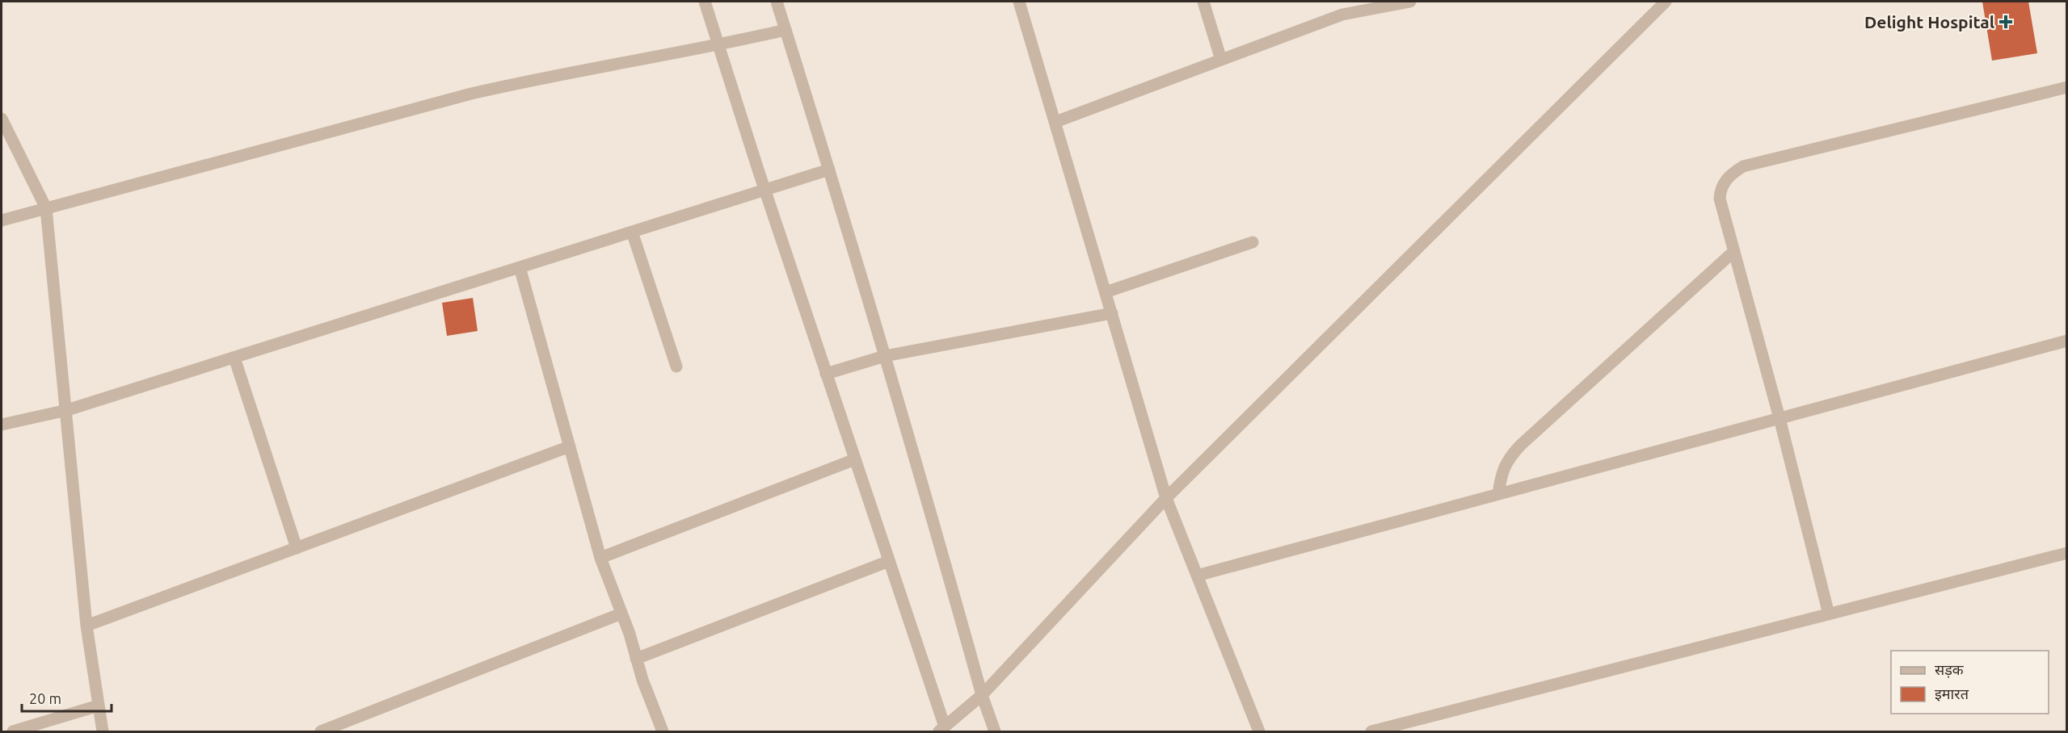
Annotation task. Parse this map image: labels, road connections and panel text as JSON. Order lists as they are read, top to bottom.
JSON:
{
  "places": {
    "health": ["Delight Hospital"]
  },
  "legend": ["सड़क", "इमारत"],
  "scale_bar": "20 m"
}
